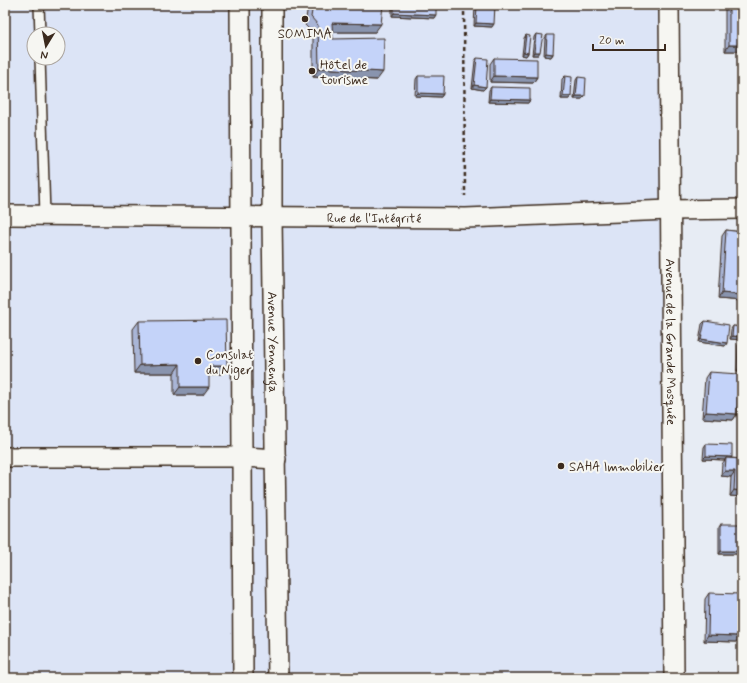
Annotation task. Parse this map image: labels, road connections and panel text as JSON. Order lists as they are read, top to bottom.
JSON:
{
  "streets": {
    "street": ["Rue de l'Intégrité", "Avenue de la Grande Mosquée", "Avenue Yennenga"]
  },
  "crossings": [
    ["Rue de l'Intégrité", "Avenue de la Grande Mosquée"],
    ["Rue de l'Intégrité", "Avenue Yennenga"]
  ],
  "places": [
    "SOMIMA",
    "Hôtel de tourisme",
    "Consulat du Niger",
    "SAHA Immobilier"
  ],
  "scale_bar": "20 m",
  "north": "bottom"
}
